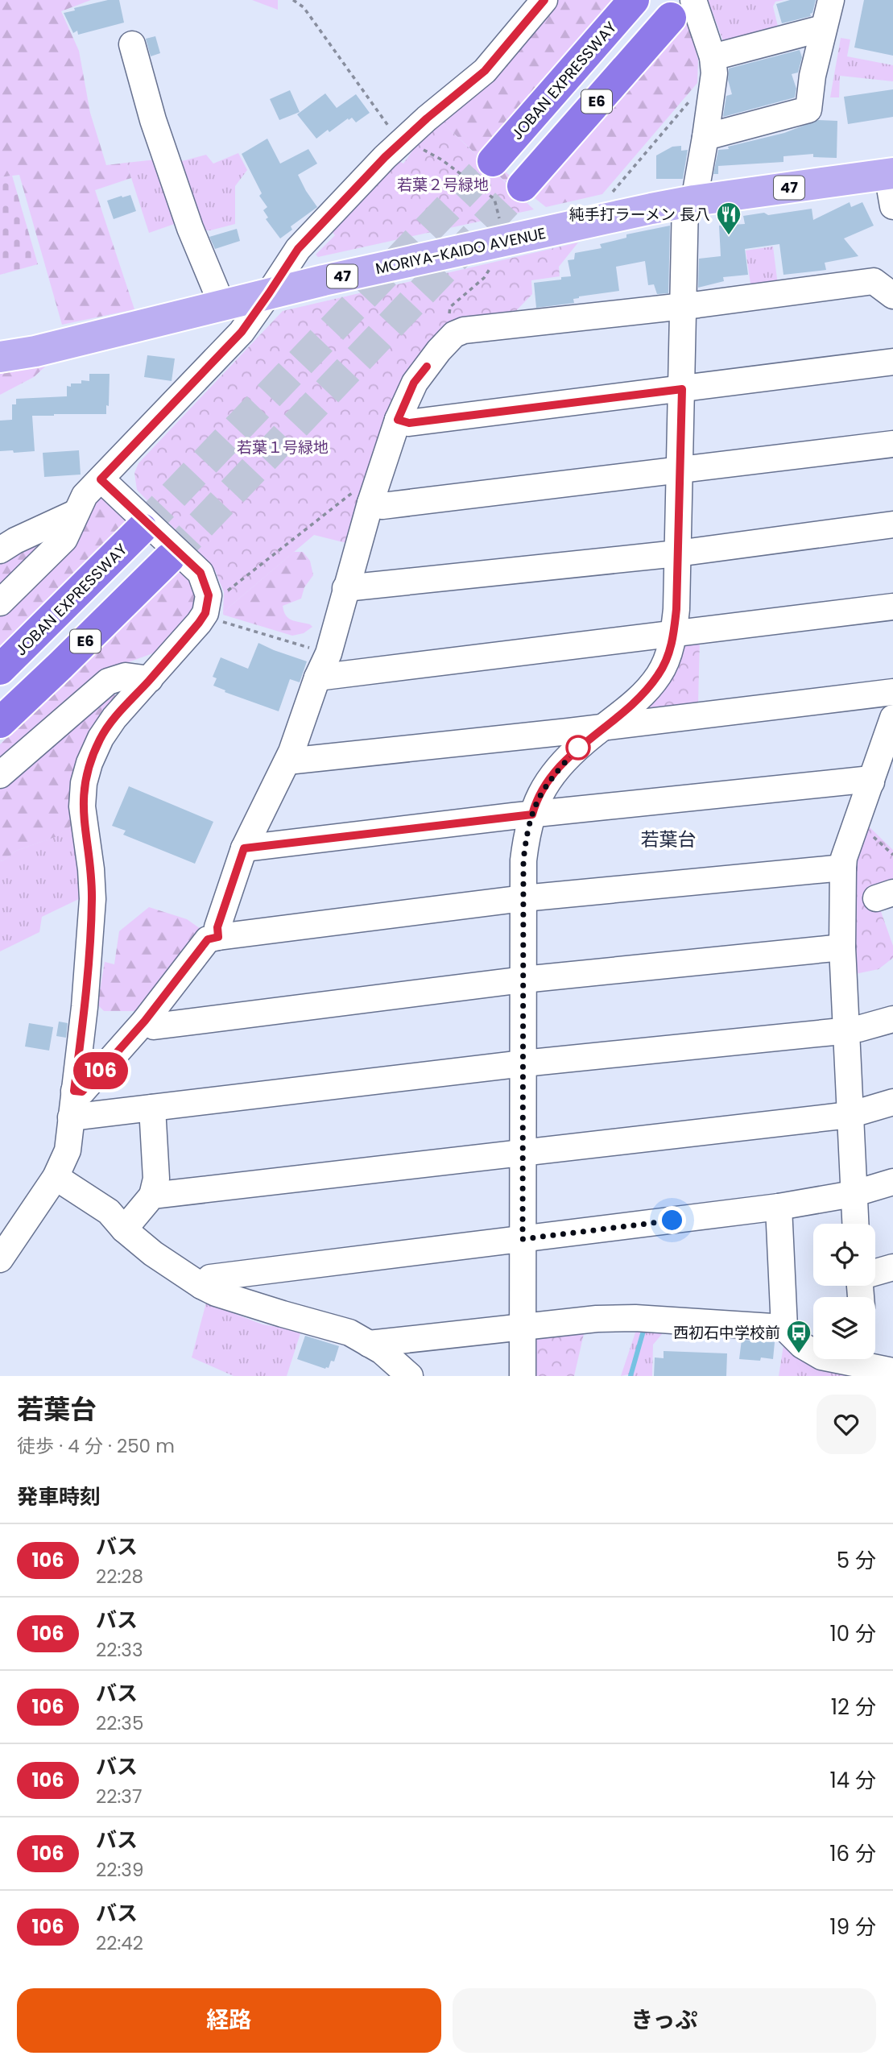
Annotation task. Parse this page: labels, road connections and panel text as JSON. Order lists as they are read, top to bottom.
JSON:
{
  "streets": {
    "highway": ["JOBAN EXPRESSWAY", "E6"],
    "main road": ["47", "MORIYA-KAIDO AVENUE"]
  },
  "districts": ["若葉台"],
  "parks": ["若葉２号緑地", "若葉１号緑地"],
  "places": {
    "restaurant": ["純手打ラーメン 長八"],
    "bus stop": ["西初石中学校前"]
  },
  "lines": ["bus line 106"],
  "page": {
    "on_map": "106",
    "heading": [
      ["若葉台", "徒歩 · 4 分 · 250 m"],
      "発車時刻"
    ],
    "list": [
      {
        "mark": "106",
        "name": "バス",
        "note": "22:28",
        "value": "5 分"
      },
      {
        "mark": "106",
        "name": "バス",
        "note": "22:33",
        "value": "10 分"
      },
      {
        "mark": "106",
        "name": "バス",
        "note": "22:35",
        "value": "12 分"
      },
      {
        "mark": "106",
        "name": "バス",
        "note": "22:37",
        "value": "14 分"
      },
      {
        "mark": "106",
        "name": "バス",
        "note": "22:39",
        "value": "16 分"
      },
      {
        "mark": "106",
        "name": "バス",
        "note": "22:42",
        "value": "19 分"
      }
    ],
    "buttons": ["経路", "きっぷ"]
  }
}
